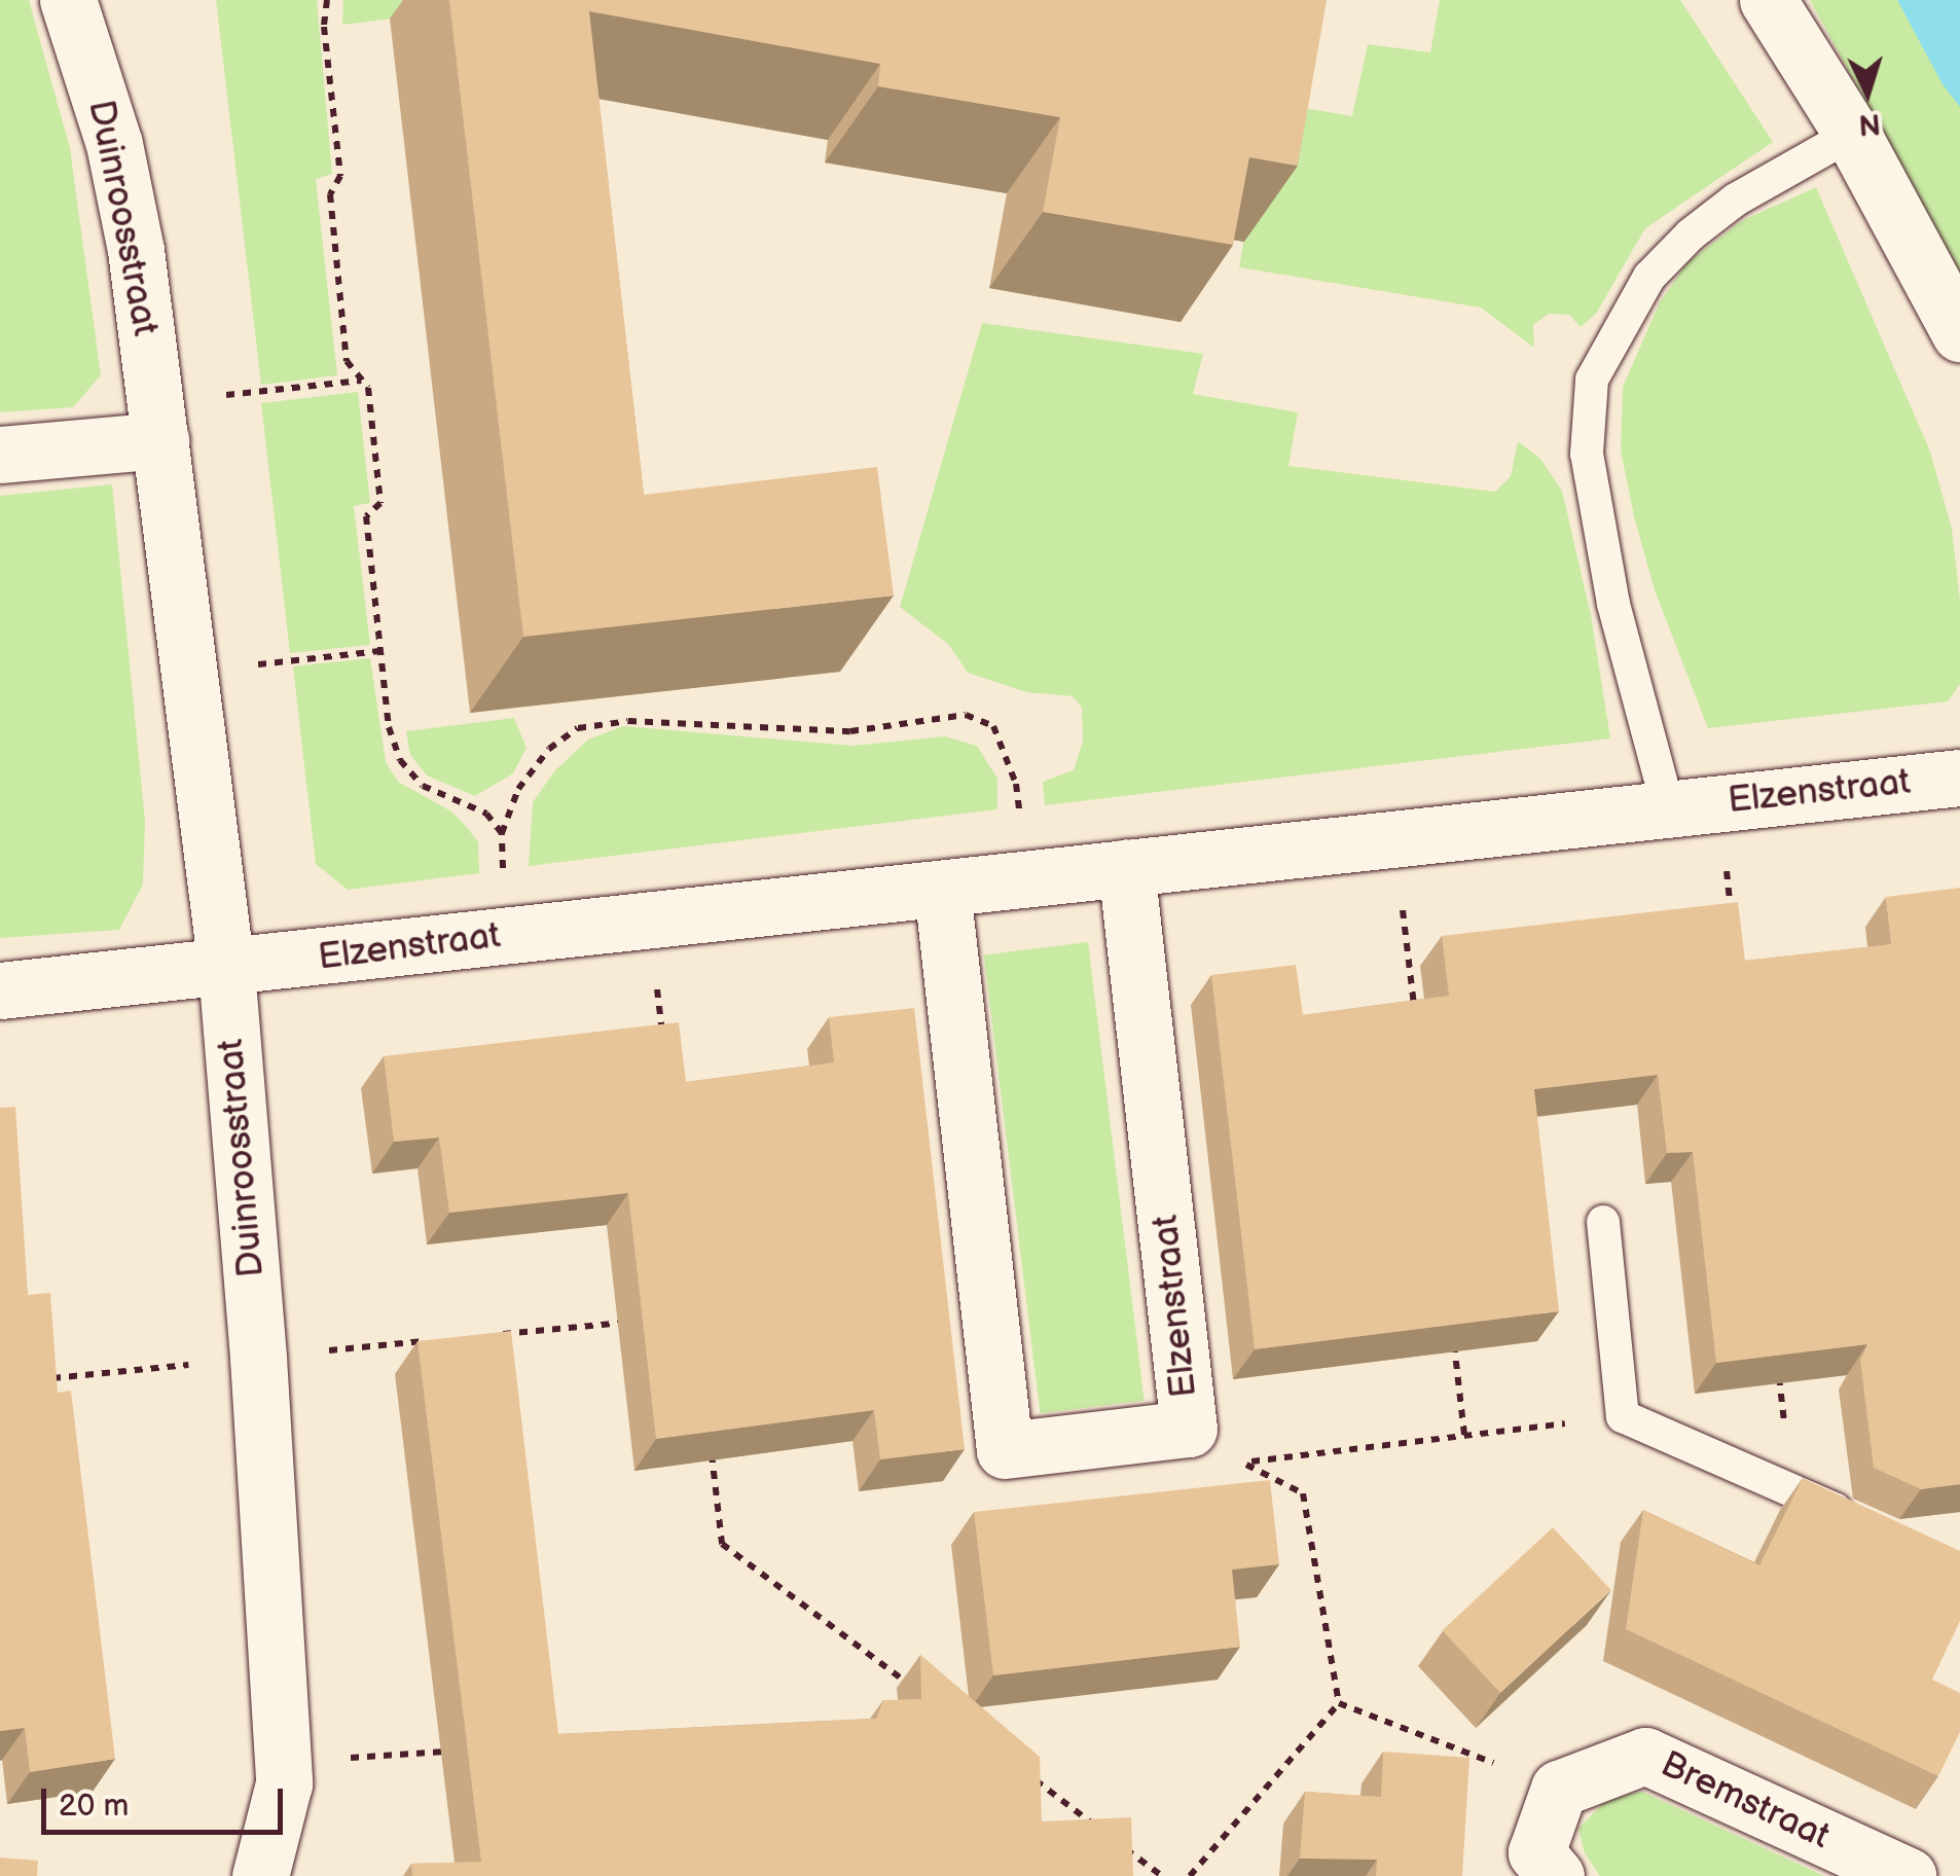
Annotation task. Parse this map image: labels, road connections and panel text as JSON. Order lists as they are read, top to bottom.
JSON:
{
  "streets": {
    "street": ["Duinroosstraat", "Elzenstraat", "Bremstraat"]
  },
  "crossings": [
    ["Duinroosstraat", "Elzenstraat"]
  ],
  "scale_bar": "20 m",
  "north": "bottom"
}
